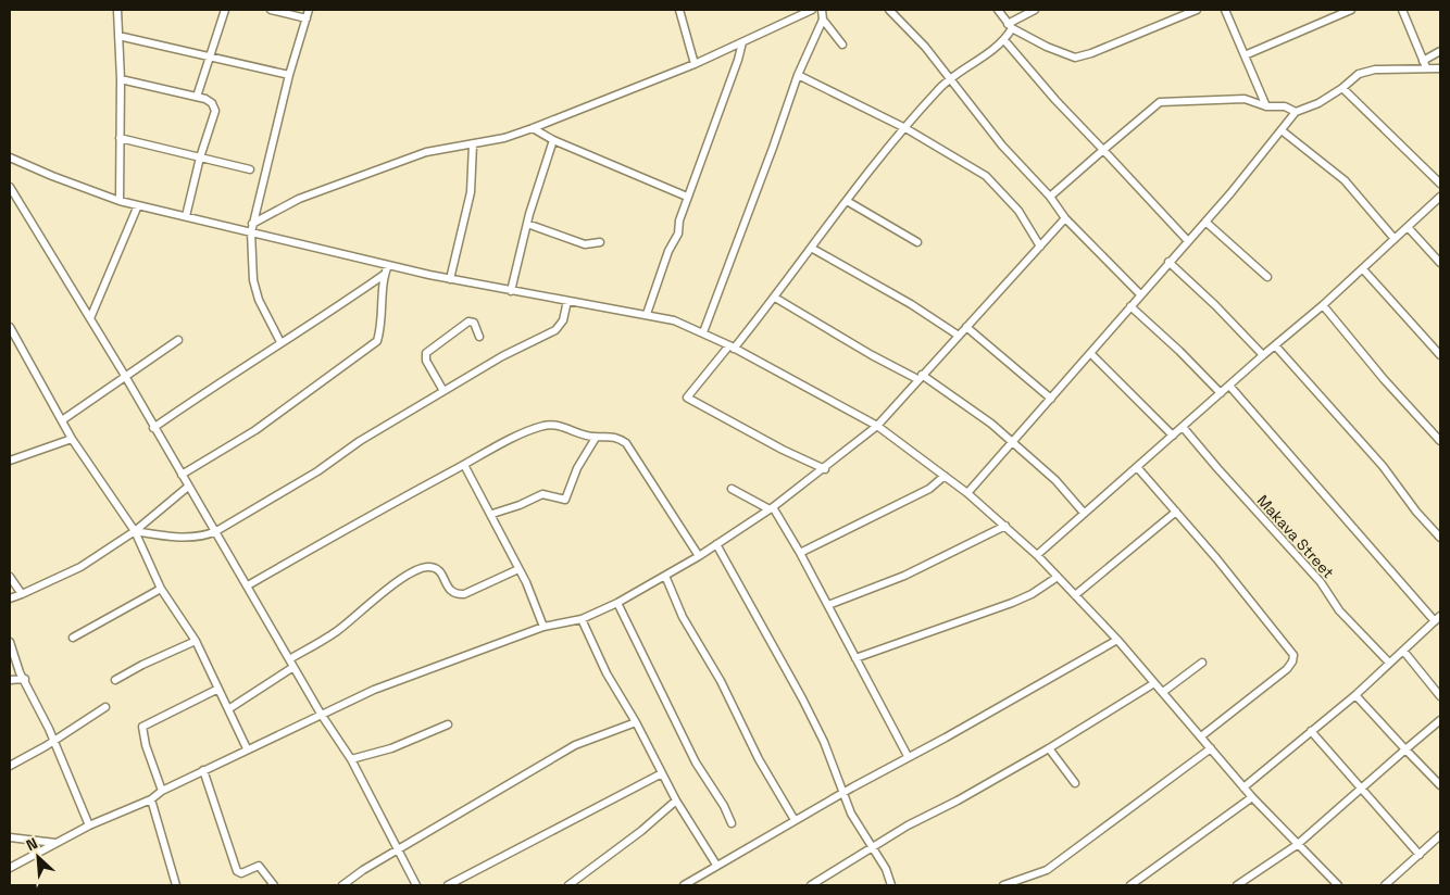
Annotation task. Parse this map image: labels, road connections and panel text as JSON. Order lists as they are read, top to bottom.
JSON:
{
  "streets": {
    "street": ["Makava Street"]
  },
  "north": "top left"
}
